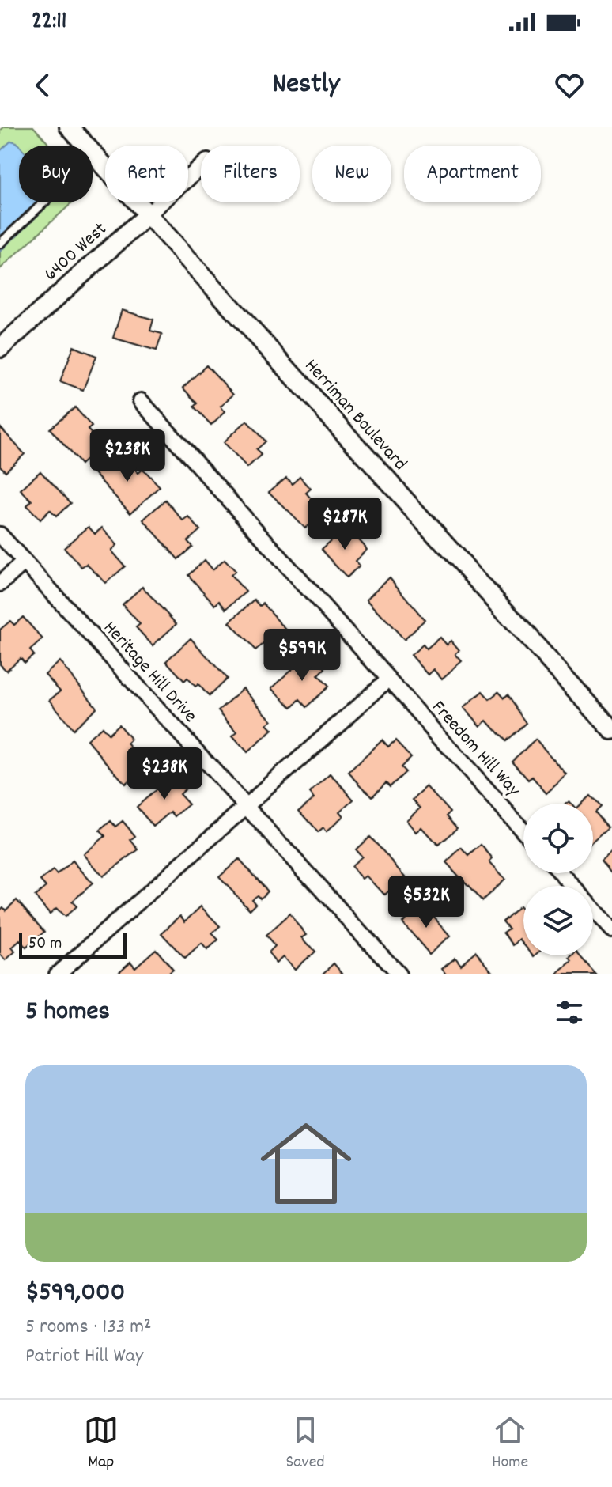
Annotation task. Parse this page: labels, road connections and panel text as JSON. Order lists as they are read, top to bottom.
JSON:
{
  "streets": {
    "street": [
      "6400 West",
      "Herriman Boulevard",
      "Heritage Hill Drive",
      "Freedom Hill Way"
    ]
  },
  "crossings": [
    ["6400 West", "Herriman Boulevard"]
  ],
  "scale_bar": "50 m",
  "page": {
    "status": "22:11",
    "header": "Nestly",
    "chip": [
      "Buy",
      "Rent",
      "Filters",
      "New",
      "Apartment"
    ],
    "price": [
      "$238K",
      "$287K",
      "$599K",
      "$238K",
      "$532K"
    ],
    "scale": "50 m",
    "heading": "5 homes",
    "list": [
      {
        "name": "$599,000",
        "note": "5 rooms · 133 m² · Patriot Hill Way"
      }
    ],
    "tabs": ["Map", "Saved", "Home"]
  }
}
